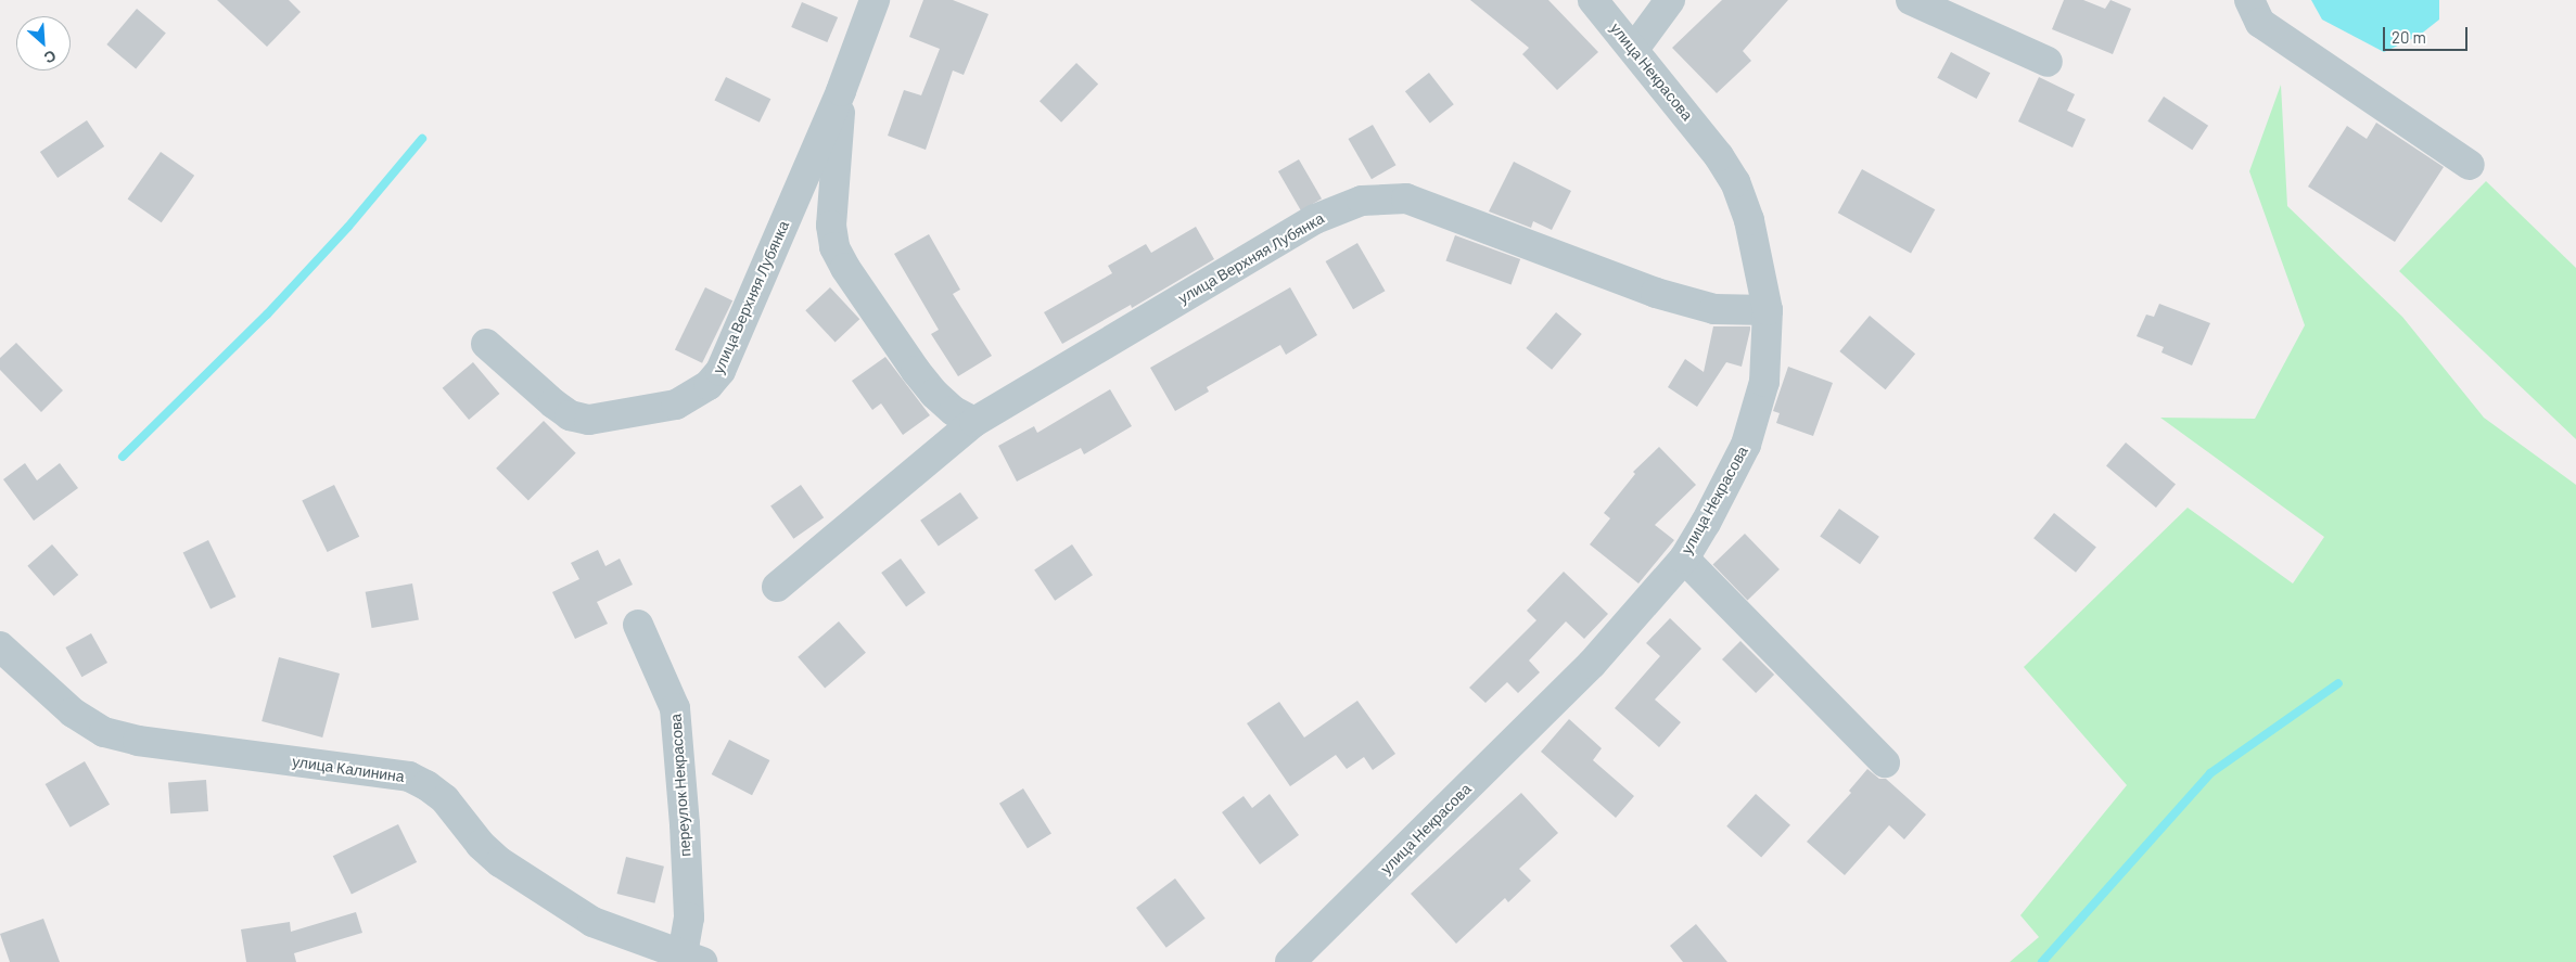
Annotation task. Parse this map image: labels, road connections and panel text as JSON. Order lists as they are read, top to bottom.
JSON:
{
  "streets": {
    "street": [
      "улица Некрасова",
      "улица Верхняя Лубянка",
      "улица Калинина",
      "переулок Некрасова"
    ]
  },
  "crossings": [
    ["улица Некрасова", "улица Верхняя Лубянка"],
    ["улица Калинина", "переулок Некрасова"]
  ],
  "scale_bar": "20 m",
  "north": "bottom right"
}
